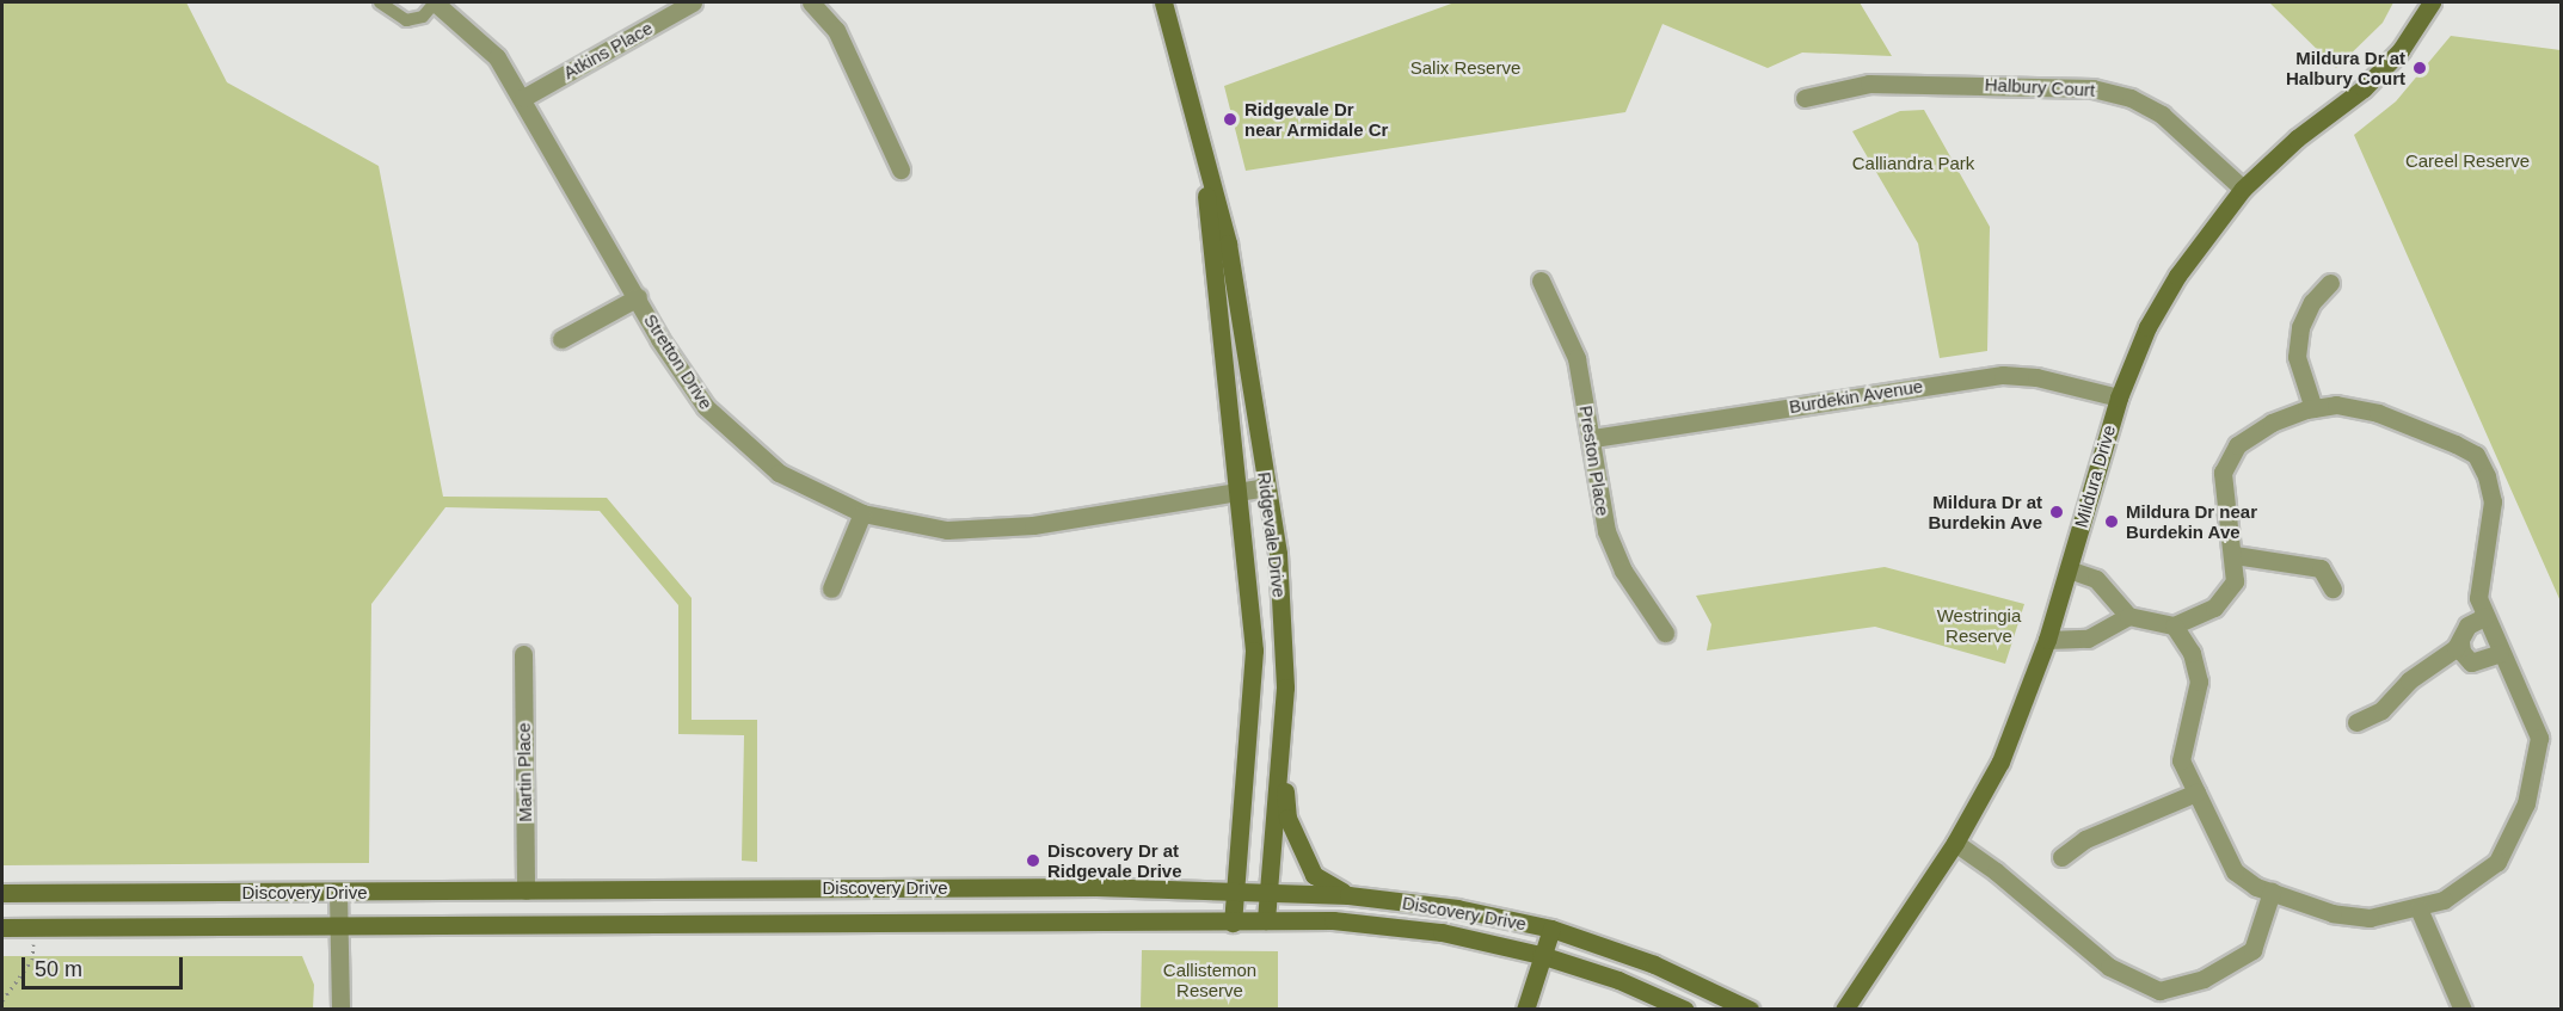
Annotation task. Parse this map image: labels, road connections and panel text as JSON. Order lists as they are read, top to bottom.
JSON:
{
  "streets": {
    "main road": ["Mildura Drive", "Ridgevale Drive", "Discovery Drive"],
    "street": [
      "Atkins Place",
      "Halbury Court",
      "Stretton Drive",
      "Burdekin Avenue",
      "Preston Place",
      "Martin Place"
    ]
  },
  "crossings": [
    ["Atkins Place", "Stretton Drive"],
    ["Halbury Court", "Mildura Drive"],
    ["Stretton Drive", "Ridgevale Drive"],
    ["Burdekin Avenue", "Preston Place"],
    ["Burdekin Avenue", "Mildura Drive"],
    ["Ridgevale Drive", "Discovery Drive"],
    ["Martin Place", "Discovery Drive"]
  ],
  "parks": [
    "Salix Reserve",
    "Careel Reserve",
    "Calliandra Park",
    "Westringia Reserve",
    "Callistemon Reserve"
  ],
  "places": [
    "Mildura Dr at Halbury Court",
    "Ridgevale Dr near Armidale Cr",
    "Mildura Dr at Burdekin Ave",
    "Mildura Dr near Burdekin Ave",
    "Discovery Dr at Ridgevale Drive"
  ],
  "scale_bar": "50 m"
}
